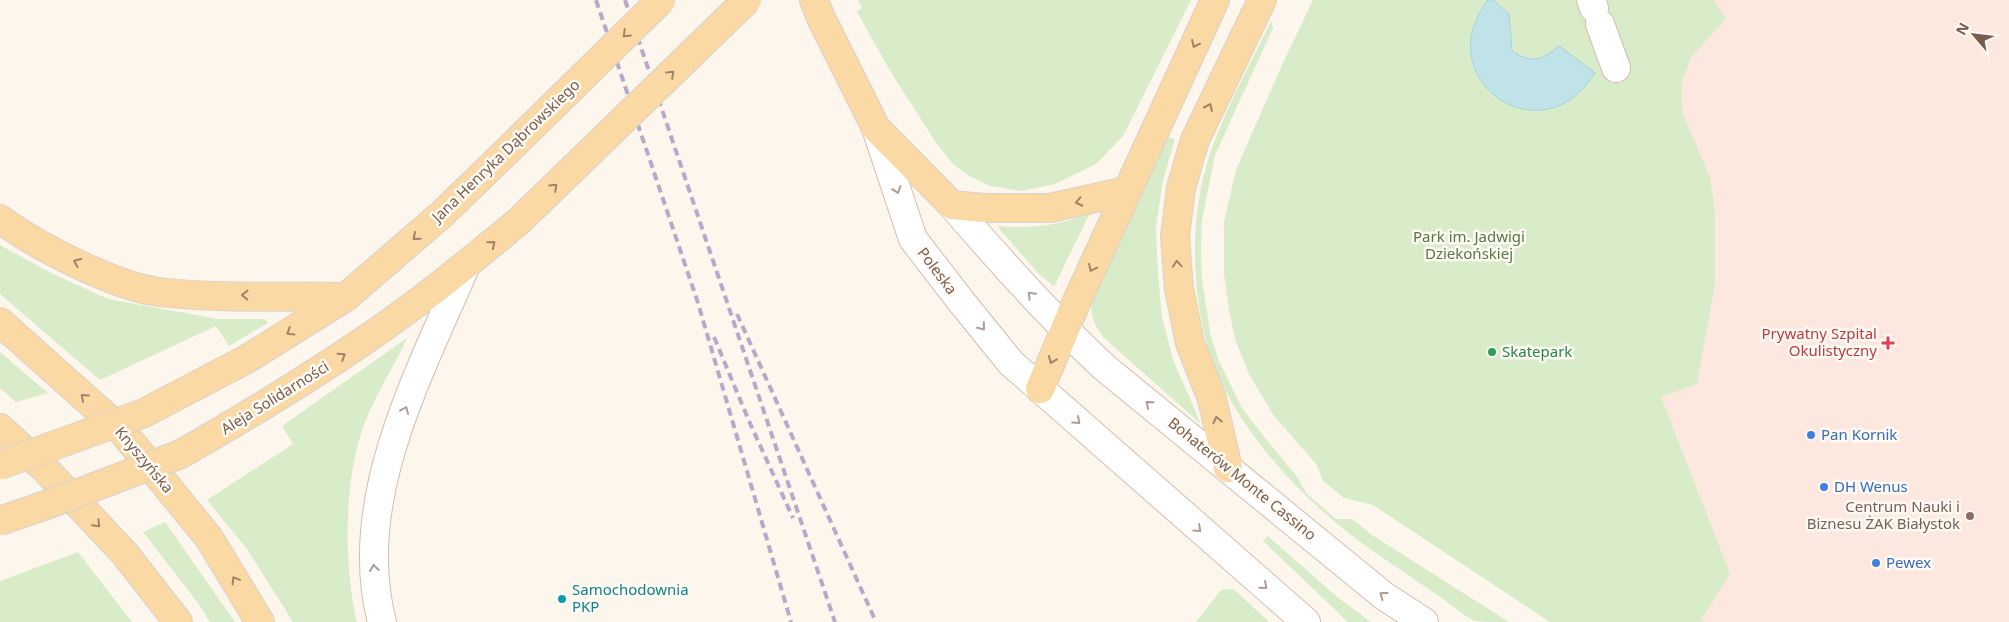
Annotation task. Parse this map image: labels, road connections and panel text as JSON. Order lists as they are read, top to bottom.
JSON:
{
  "streets": {
    "main road": [
      "Jana Henryka Dąbrowskiego",
      "Poleska",
      "Aleja Solidarności",
      "Knyszyńska"
    ],
    "street": ["Bohaterów Monte Cassino"]
  },
  "crossings": [
    ["Poleska", "Bohaterów Monte Cassino"]
  ],
  "one_way": ["Jana Henryka Dąbrowskiego"],
  "parks": ["Park im. Jadwigi Dziekońskiej"],
  "places": {
    "health": ["Prywatny Szpital Okulistyczny"],
    "other": [
      "Skatepark",
      "Pan Kornik",
      "DH Wenus",
      "Centrum Nauki i Biznesu ŻAK Białystok",
      "Pewex",
      "Samochodownia PKP"
    ]
  },
  "north": "top left"
}
